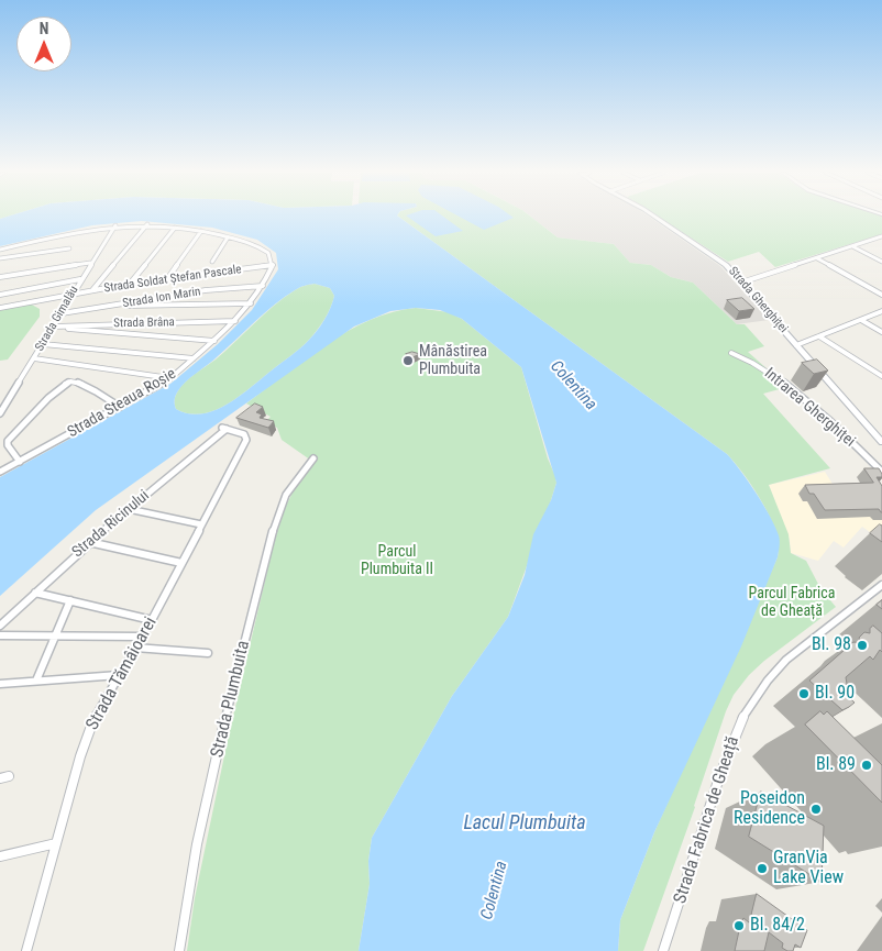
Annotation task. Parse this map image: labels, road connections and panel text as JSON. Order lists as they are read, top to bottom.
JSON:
{
  "streets": {
    "main road": ["Strada Gherghiței"],
    "street": [
      "Strada Soldat Ștefan Pascale",
      "Strada Ion Marin",
      "Strada Gimalău",
      "Strada Brâna",
      "Strada Steaua Roșie",
      "Intrarea Gherghiței",
      "Strada Ricinului",
      "Strada Tămâioarei",
      "Strada Plumbuita",
      "Strada Fabrica de Gheață"
    ]
  },
  "crossings": [
    ["Strada Soldat Ștefan Pascale", "Strada Gimalău"],
    ["Strada Soldat Ștefan Pascale", "Strada Steaua Roșie"],
    ["Strada Ion Marin", "Strada Gimalău"],
    ["Strada Ion Marin", "Strada Steaua Roșie"],
    ["Strada Gimalău", "Strada Brâna"],
    ["Strada Brâna", "Strada Steaua Roșie"],
    ["Strada Ricinului", "Strada Tămâioarei"]
  ],
  "water": ["Colentina", "Lacul Plumbuita"],
  "parks": ["Parcul Plumbuita II", "Parcul Fabrica de Gheață"],
  "places": [
    "Mânăstirea Plumbuita",
    "Bl. 98",
    "Bl. 90",
    "Bl. 89",
    "Poseidon Residence",
    "GranVia Lake View",
    "Bl. 84/2"
  ],
  "north": "top"
}
